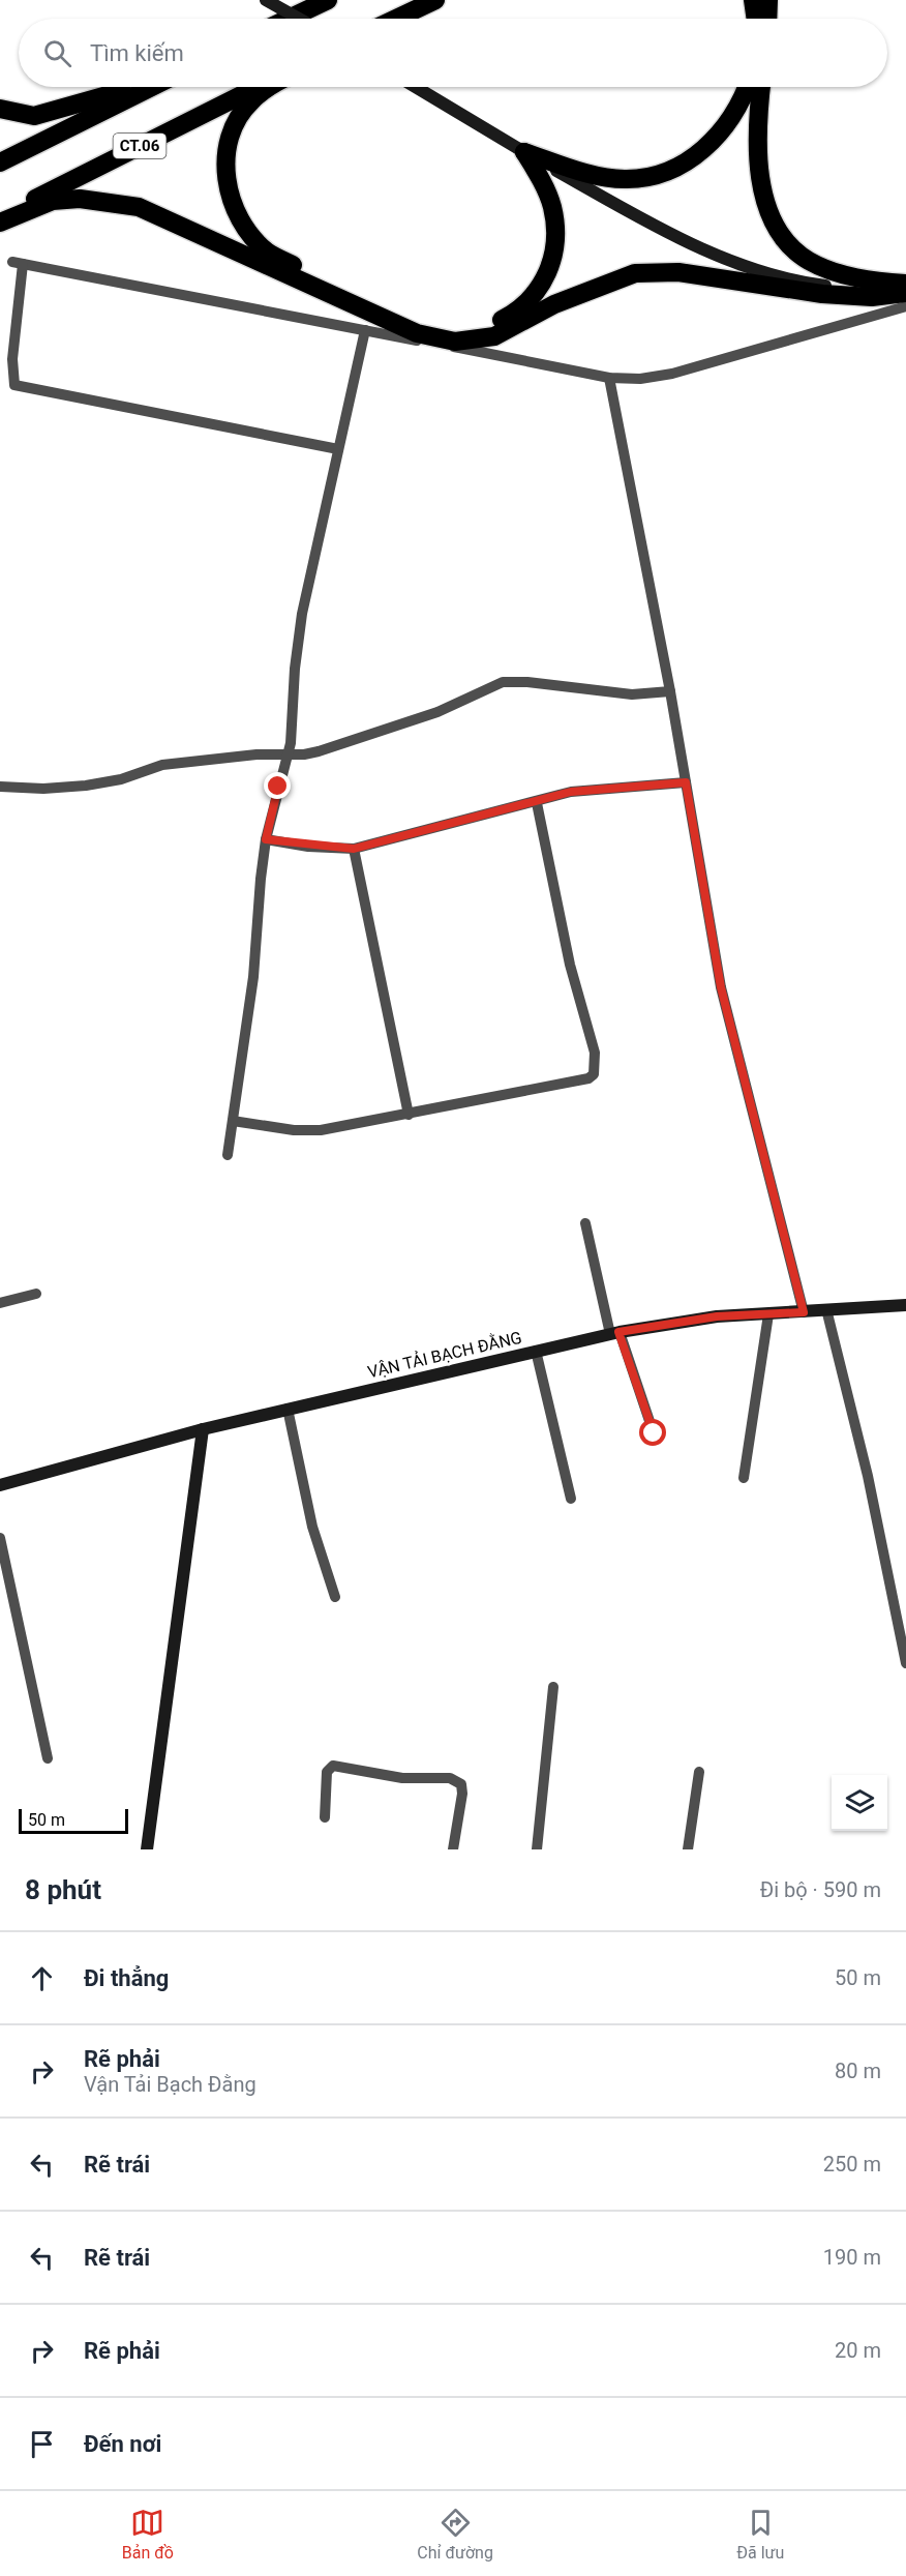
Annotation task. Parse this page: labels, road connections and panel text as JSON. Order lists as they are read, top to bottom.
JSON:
{
  "streets": {
    "highway": ["CT.06"],
    "street": ["VẬN TẢI BẠCH ĐẰNG"]
  },
  "scale_bar": "50 m",
  "page": {
    "search": "Tìm kiếm",
    "scale": "50 m",
    "heading": ["8 phút", "Đi bộ · 590 m"],
    "list": [
      ["Đi thẳng", "50 m"],
      ["Rẽ phải", "Vận Tải Bạch Đằng", "80 m"],
      ["Rẽ trái", "250 m"],
      ["Rẽ trái", "190 m"],
      ["Rẽ phải", "20 m"],
      "Đến nơi"
    ],
    "nav": ["Bản đồ", "Chỉ đường", "Đã lưu"]
  }
}
